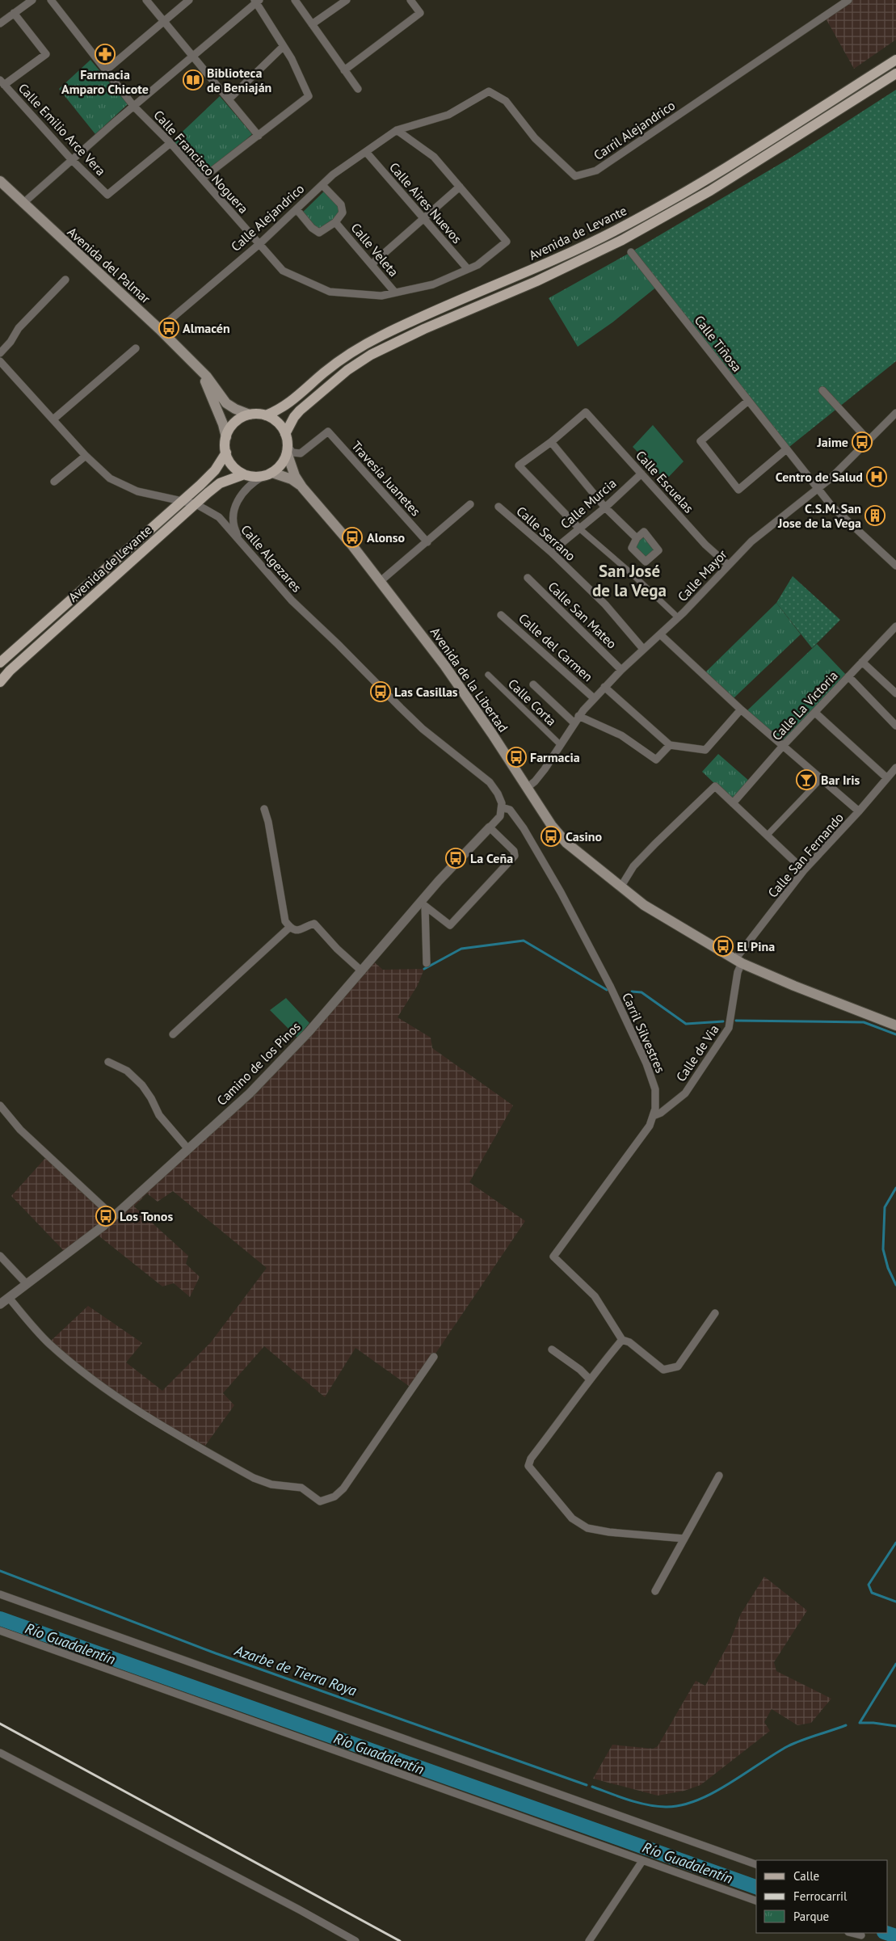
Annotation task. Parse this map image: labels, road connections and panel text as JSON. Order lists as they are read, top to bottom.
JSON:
{
  "streets": {
    "main road": ["Avenida de Levante", "Avenida del Palmar", "Avenida de la Libertad"],
    "street": [
      "Calle Emilio Arce Vera",
      "Carril Alejandrico",
      "Calle Francisco Noguera",
      "Calle Aires Nuevos",
      "Calle Alejandrico",
      "Calle Veleta",
      "Calle Tiñosa",
      "Travesía Juanetes",
      "Calle Escuelas",
      "Calle Murcia",
      "Calle Serrano",
      "Calle Algezares",
      "Calle Mayor",
      "Calle San Mateo",
      "Calle del Carmen",
      "Calle Corta",
      "Calle La Victoria",
      "Calle San Fernando",
      "Carril Silvestres",
      "Calle de Via",
      "Camino de los Pinos"
    ]
  },
  "crossings": [
    ["Calle Emilio Arce Vera", "Calle Francisco Noguera"],
    ["Carril Alejandrico", "Calle Alejandrico"],
    ["Calle Francisco Noguera", "Calle Aires Nuevos"],
    ["Calle Francisco Noguera", "Calle Alejandrico"],
    ["Calle Francisco Noguera", "Calle Veleta"],
    ["Calle Aires Nuevos", "Calle Alejandrico"],
    ["Calle Alejandrico", "Calle Veleta"],
    ["Calle Alejandrico", "Avenida del Palmar"],
    ["Avenida de Levante", "Avenida del Palmar"],
    ["Avenida de Levante", "Travesía Juanetes"],
    ["Avenida de Levante", "Calle Algezares"],
    ["Avenida de Levante", "Avenida de la Libertad"],
    ["Avenida del Palmar", "Travesía Juanetes"],
    ["Avenida del Palmar", "Avenida de la Libertad"],
    ["Calle Tiñosa", "Calle Mayor"],
    ["Travesía Juanetes", "Avenida de la Libertad"],
    ["Calle Escuelas", "Calle Murcia"],
    ["Calle Escuelas", "Calle Mayor"],
    ["Calle Murcia", "Calle Serrano"],
    ["Calle Serrano", "Calle Mayor"],
    ["Calle Algezares", "Carril Silvestres"],
    ["Calle Algezares", "Camino de los Pinos"],
    ["Calle Mayor", "Calle San Mateo"],
    ["Calle Mayor", "Calle del Carmen"],
    ["Calle Mayor", "Avenida de la Libertad"],
    ["Calle Mayor", "Calle Corta"],
    ["Avenida de la Libertad", "Calle San Fernando"],
    ["Avenida de la Libertad", "Calle de Via"],
    ["Calle San Fernando", "Calle de Via"],
    ["Carril Silvestres", "Calle de Via"],
    ["Carril Silvestres", "Camino de los Pinos"]
  ],
  "districts": ["San José de la Vega"],
  "water": ["Río Guadalentín", "Azarbe de Tierra Roya"],
  "places": {
    "pharmacy": ["Farmacia Amparo Chicote"],
    "library": ["Biblioteca de Beniaján"],
    "bus stop": [
      "Almacén",
      "Jaime",
      "Alonso",
      "Las Casillas",
      "Farmacia",
      "Casino",
      "La Ceña",
      "El Pina",
      "Los Tonos"
    ],
    "hospital": ["Centro de Salud"],
    "building": ["C.S.M. San Jose de la Vega"],
    "bar": ["Bar Iris"]
  },
  "legend": ["Calle", "Ferrocarril", "Parque"]
}
